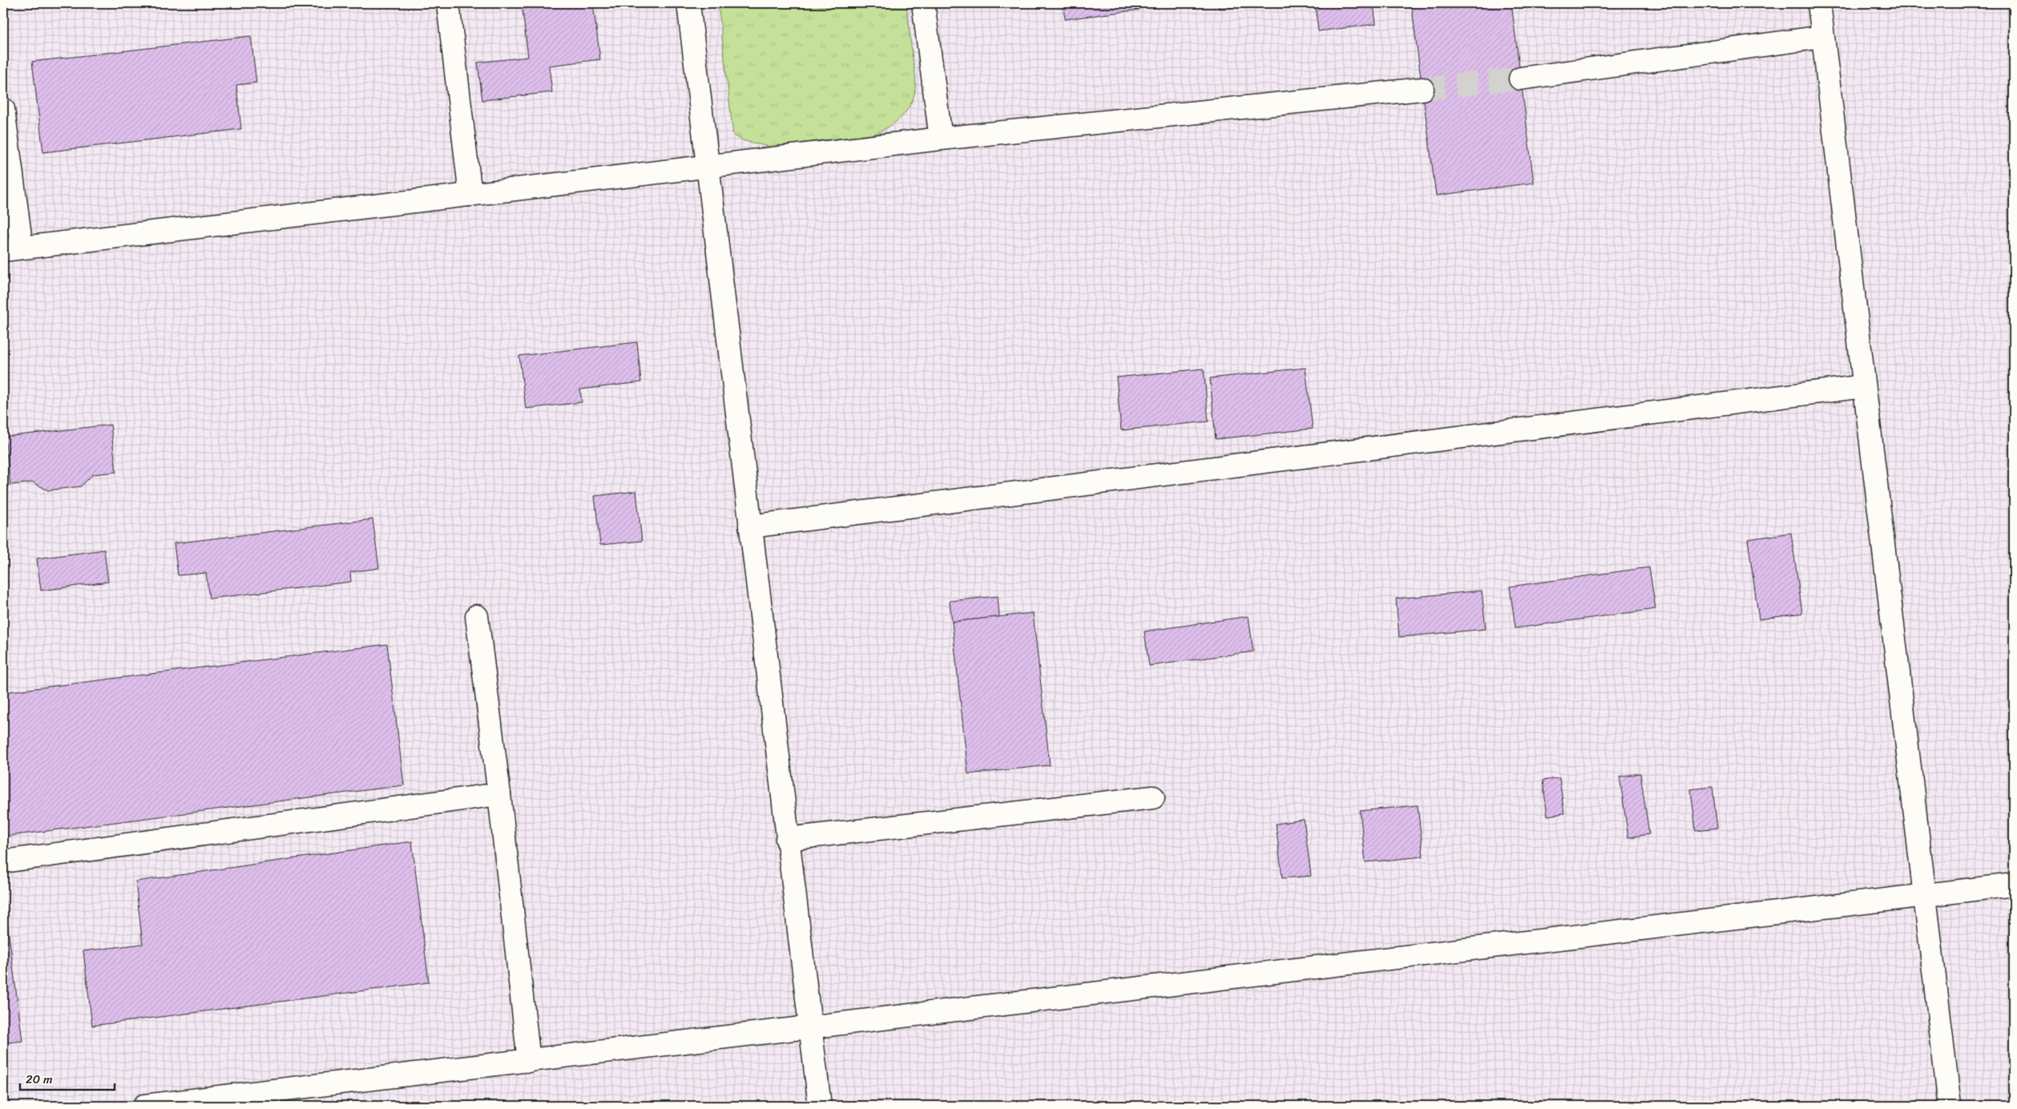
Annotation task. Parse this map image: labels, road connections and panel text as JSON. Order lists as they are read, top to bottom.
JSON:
{
  "scale_bar": "20 m"
}
